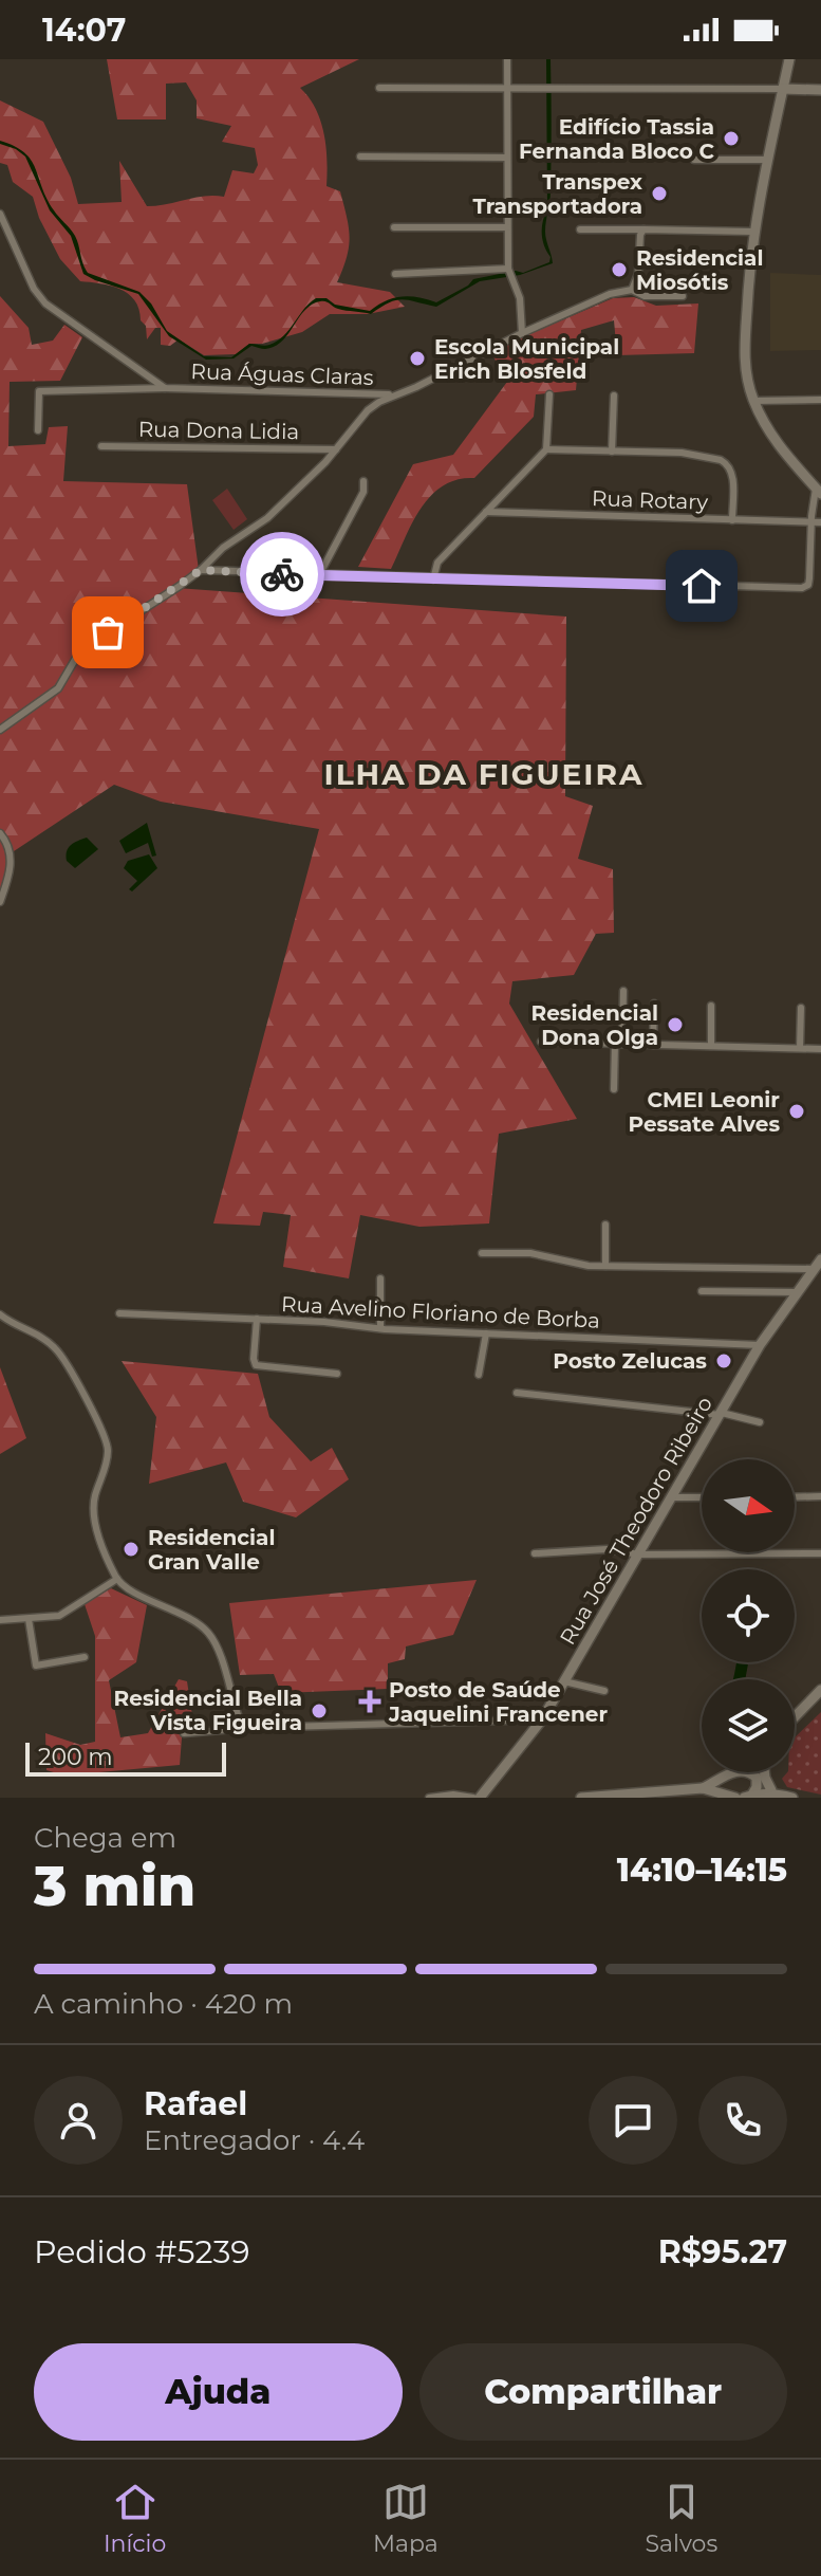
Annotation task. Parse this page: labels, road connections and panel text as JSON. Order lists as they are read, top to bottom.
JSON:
{
  "streets": {
    "main road": ["Rua José Theodoro Ribeiro"],
    "street": [
      "Rua Águas Claras",
      "Rua Dona Lidia",
      "Rua Rotary",
      "Rua Avelino Floriano de Borba"
    ]
  },
  "crossings": [
    ["Rua Avelino Floriano de Borba", "Rua José Theodoro Ribeiro"]
  ],
  "districts": ["ILHA DA FIGUEIRA"],
  "places": {
    "other": [
      "Edifício Tassia Fernanda Bloco C",
      "Transpex Transportadora",
      "Residencial Miosótis",
      "Escola Municipal Erich Blosfeld",
      "Residencial Dona Olga",
      "CMEI Leonir Pessate Alves",
      "Posto Zelucas",
      "Residencial Gran Valle",
      "Residencial Bella Vista Figueira"
    ],
    "health": ["Posto de Saúde Jaquelini Francener"]
  },
  "scale_bar": "200 m",
  "north": "right",
  "page": {
    "status": "14:07",
    "scale": "200 m",
    "heading": ["3 min", "Chega em", "14:10–14:15"],
    "panel": [
      "Rafael",
      "Entregador · 4.4",
      "Pedido #5239",
      "R$95.27"
    ],
    "bar": "A caminho · 420 m",
    "buttons": ["Ajuda", "Compartilhar"],
    "tabs": ["Início", "Mapa", "Salvos"]
  }
}
